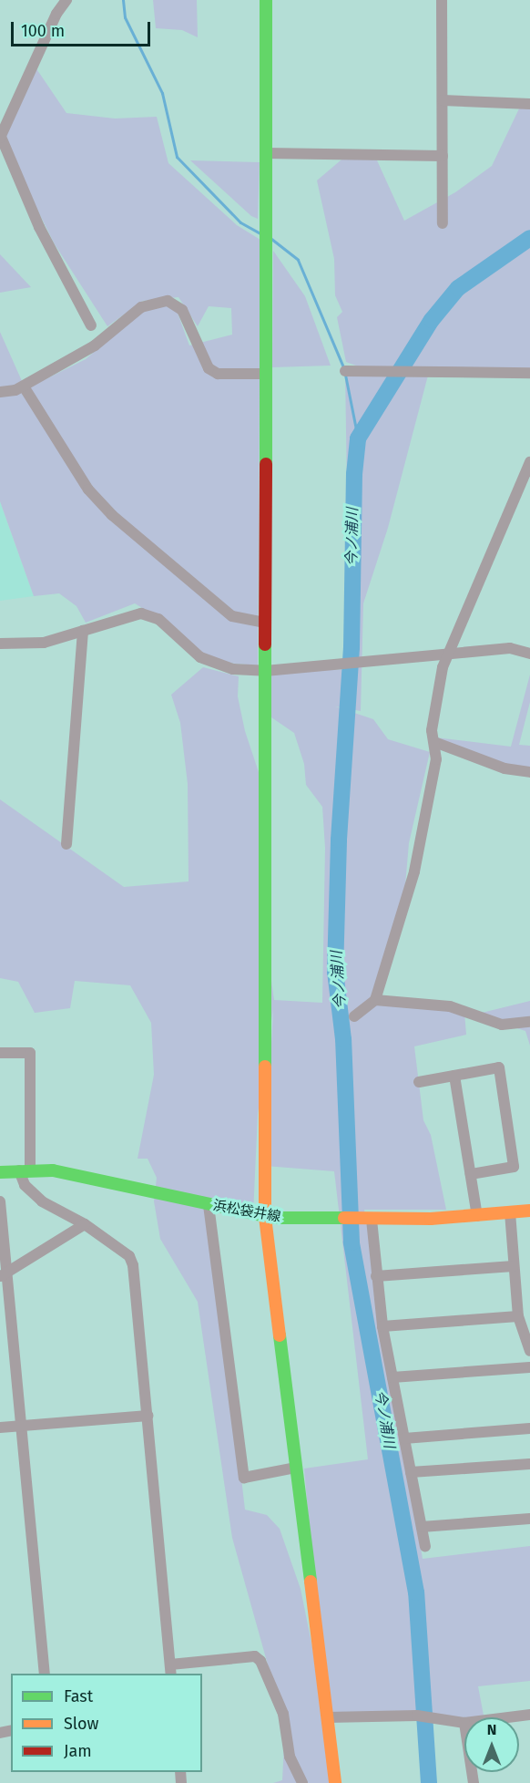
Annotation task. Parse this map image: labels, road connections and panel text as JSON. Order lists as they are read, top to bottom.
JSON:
{
  "streets": {
    "street": ["浜松袋井線"]
  },
  "water": ["今ノ浦川"],
  "legend": ["Fast", "Slow", "Jam"],
  "scale_bar": "100 m",
  "north": "top"
}
